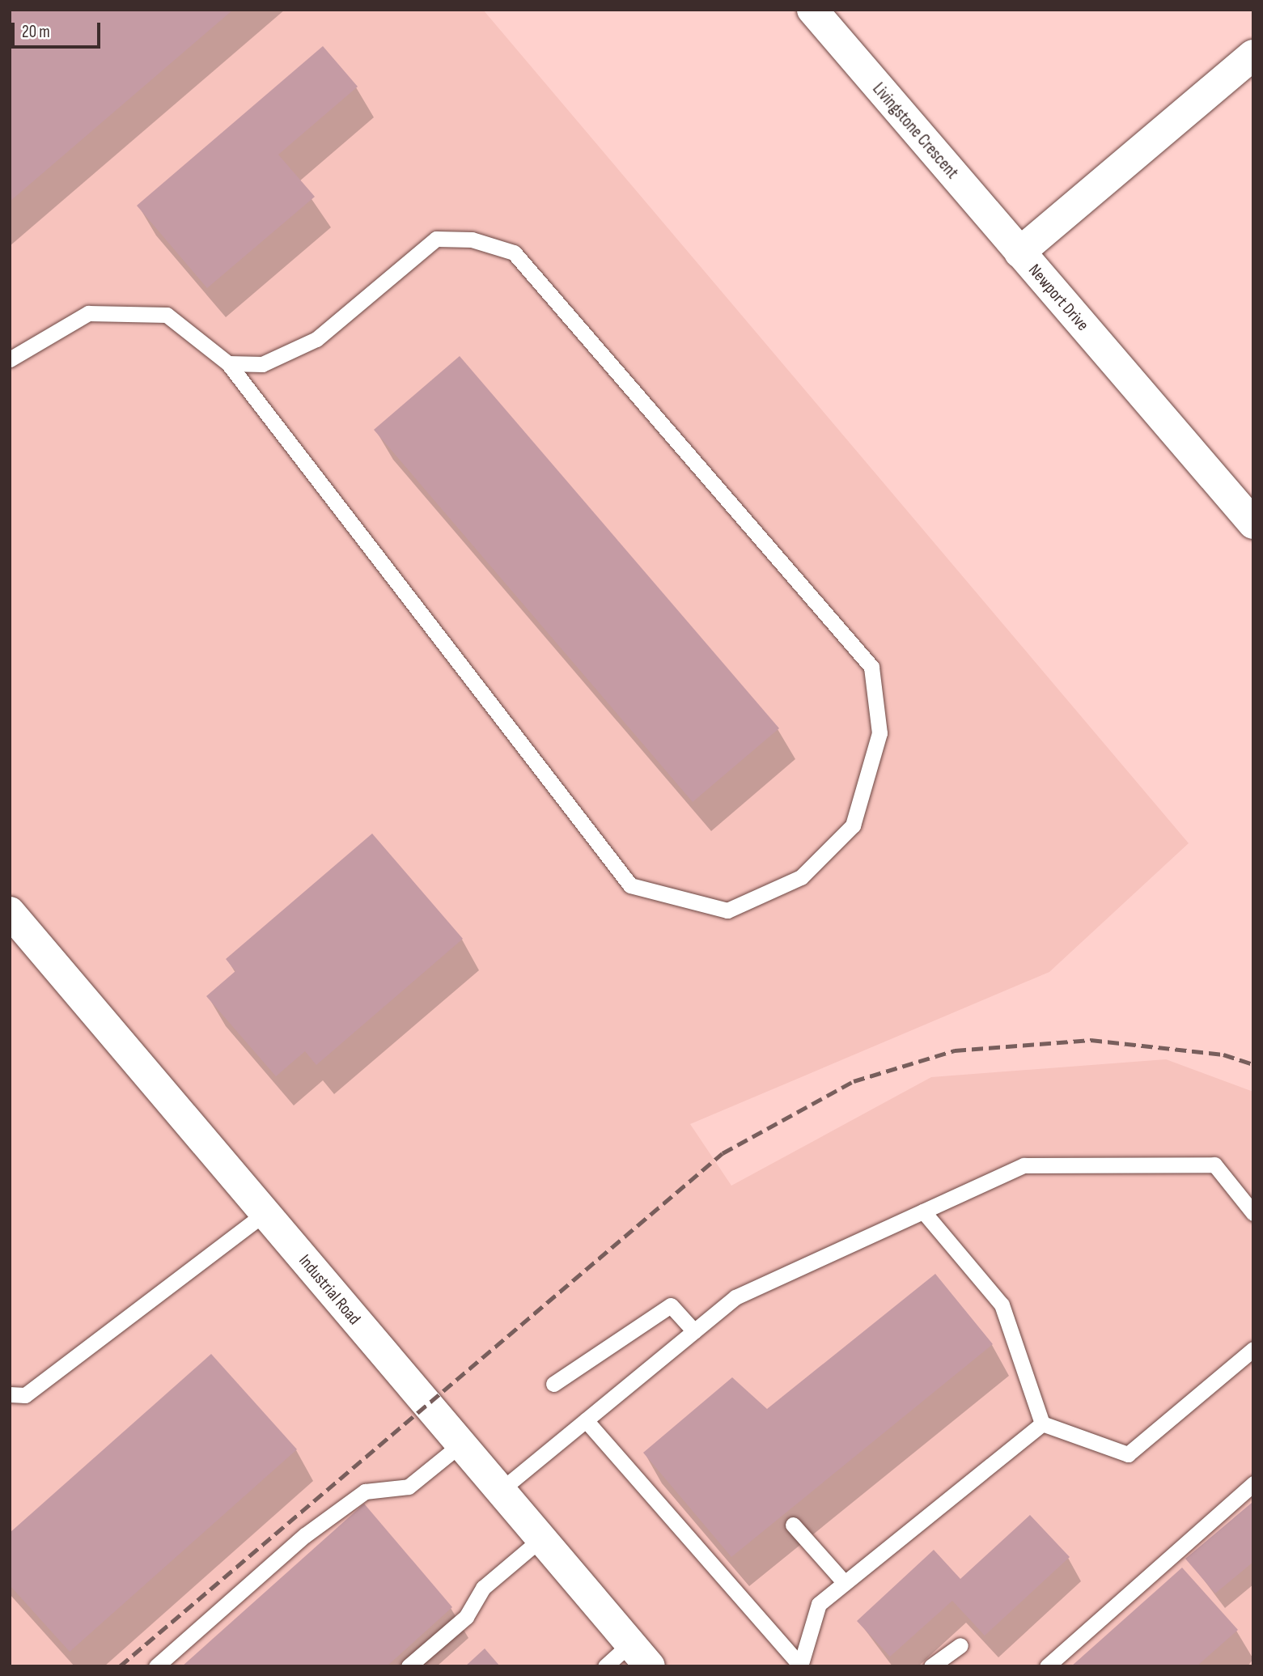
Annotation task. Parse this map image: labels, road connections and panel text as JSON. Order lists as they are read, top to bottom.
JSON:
{
  "streets": {
    "street": ["Livingstone Crescent", "Newport Drive", "Industrial Road"]
  },
  "crossings": [
    ["Livingstone Crescent", "Newport Drive"]
  ],
  "scale_bar": "20 m"
}
